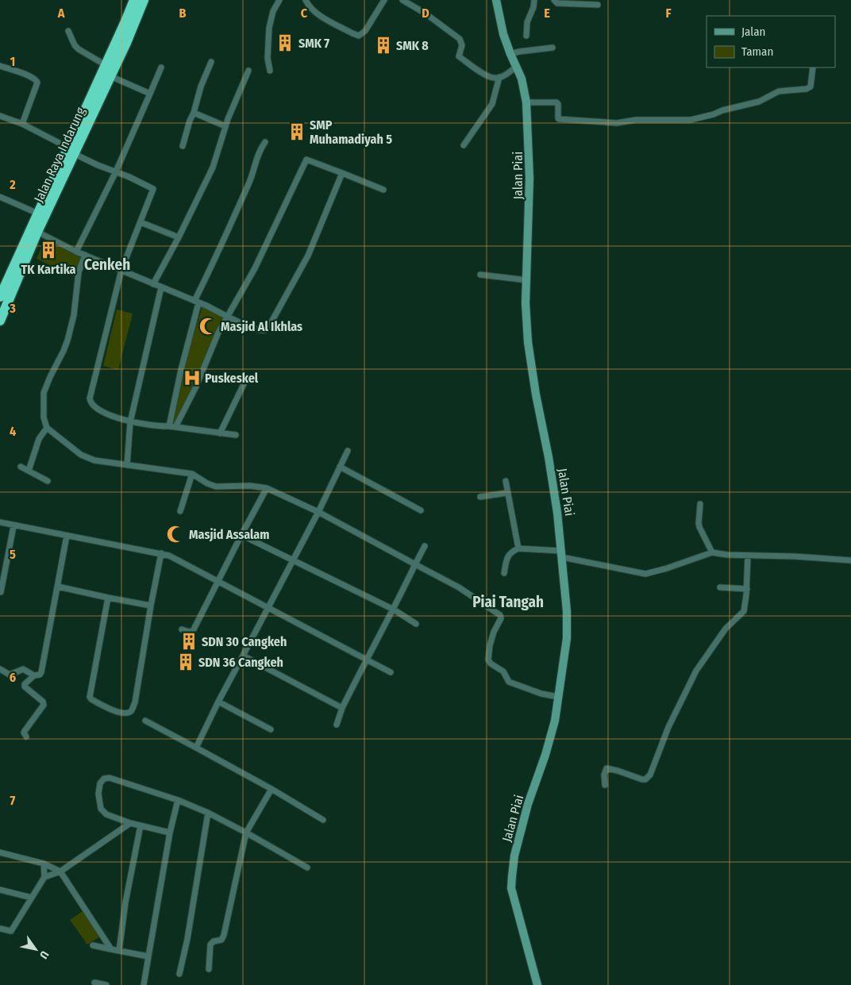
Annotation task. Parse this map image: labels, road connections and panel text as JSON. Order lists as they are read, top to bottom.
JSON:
{
  "streets": {
    "highway": ["Jalan Raya Indarung"],
    "street": ["Jalan Piai"]
  },
  "districts": ["Cenkeh", "Piai Tangah"],
  "places": {
    "building": [
      "SMK 7",
      "SMK 8",
      "SMP Muhamadiyah 5",
      "TK Kartika",
      "SDN 30 Cangkeh",
      "SDN 36 Cangkeh"
    ],
    "mosque": ["Masjid Al Ikhlas", "Masjid Assalam"],
    "hospital": ["Puskeskel"]
  },
  "legend": ["Jalan", "Taman"],
  "north": "bottom right",
  "grid": {
    "columns": [
      "A",
      "B",
      "C",
      "D",
      "E",
      "F"
    ],
    "rows": [
      "1",
      "2",
      "3",
      "4",
      "5",
      "6",
      "7"
    ]
  }
}
